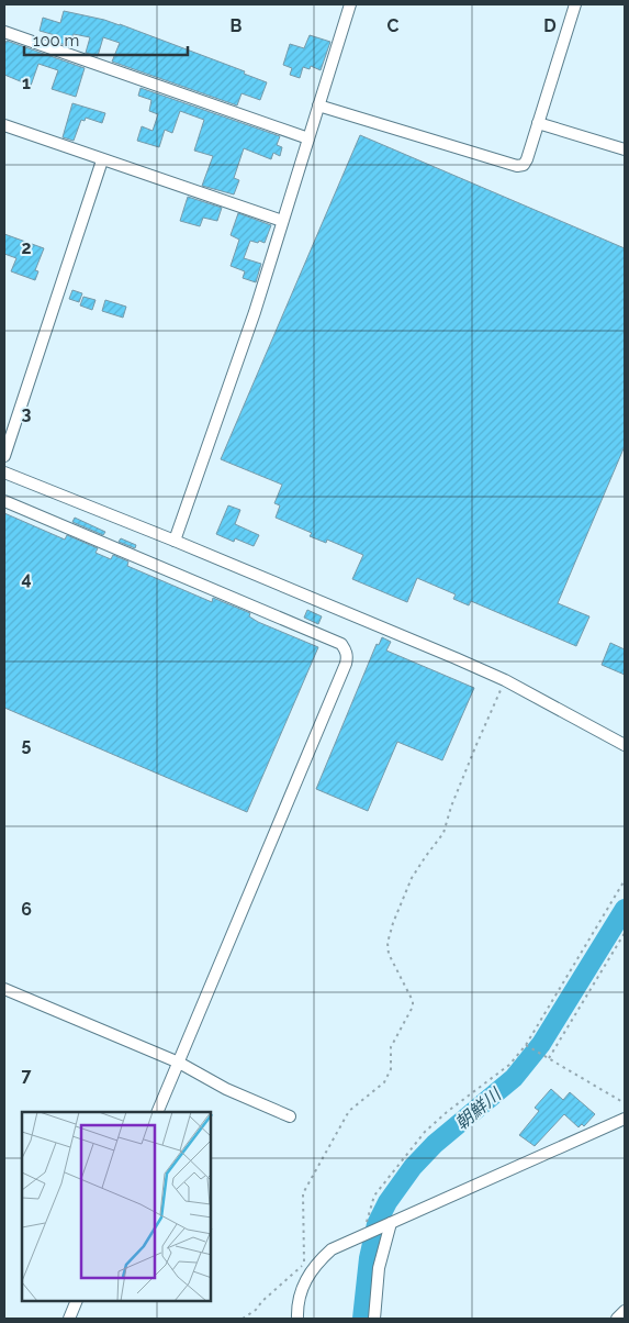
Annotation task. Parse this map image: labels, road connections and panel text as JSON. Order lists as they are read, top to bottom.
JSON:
{
  "water": ["朝鮮川"],
  "scale_bar": "100 m",
  "grid": {
    "columns": ["B", "C", "D"],
    "rows": [
      "1",
      "2",
      "3",
      "4",
      "5",
      "6",
      "7"
    ]
  }
}
